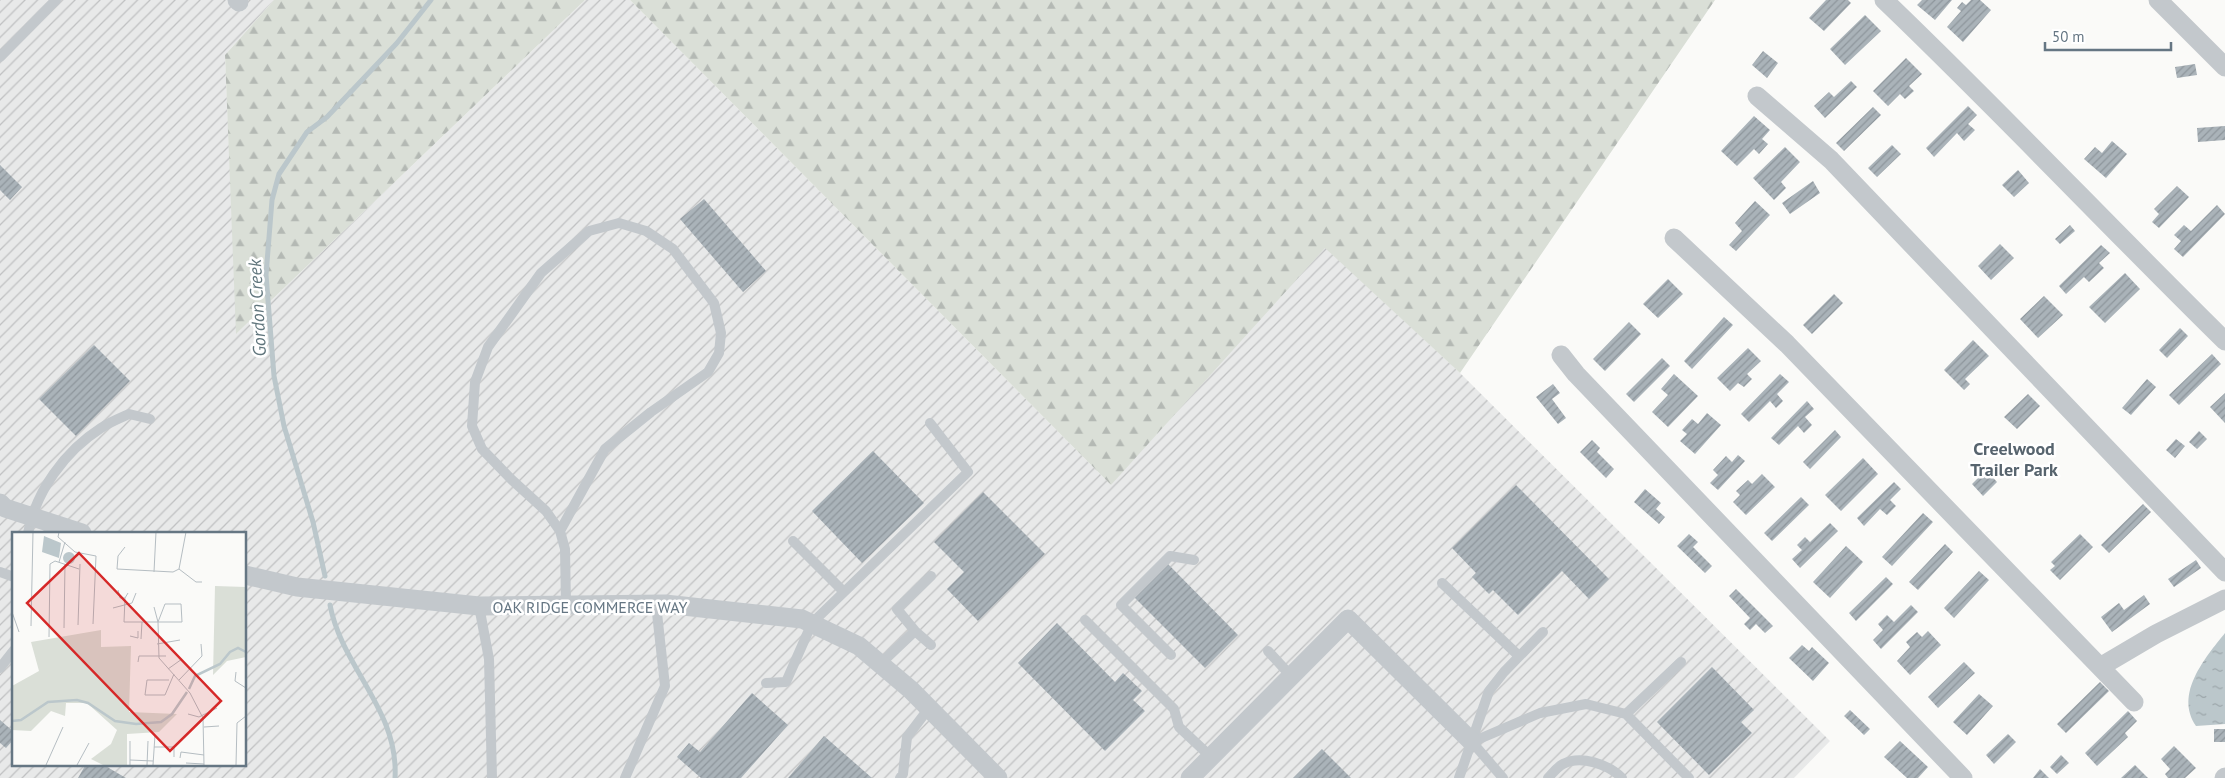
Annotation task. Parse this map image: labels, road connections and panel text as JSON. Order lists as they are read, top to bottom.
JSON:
{
  "streets": {
    "street": ["OAK RIDGE COMMERCE WAY"]
  },
  "districts": ["Creelwood Trailer Park"],
  "water": ["Gordon Creek"],
  "scale_bar": "50 m"
}
